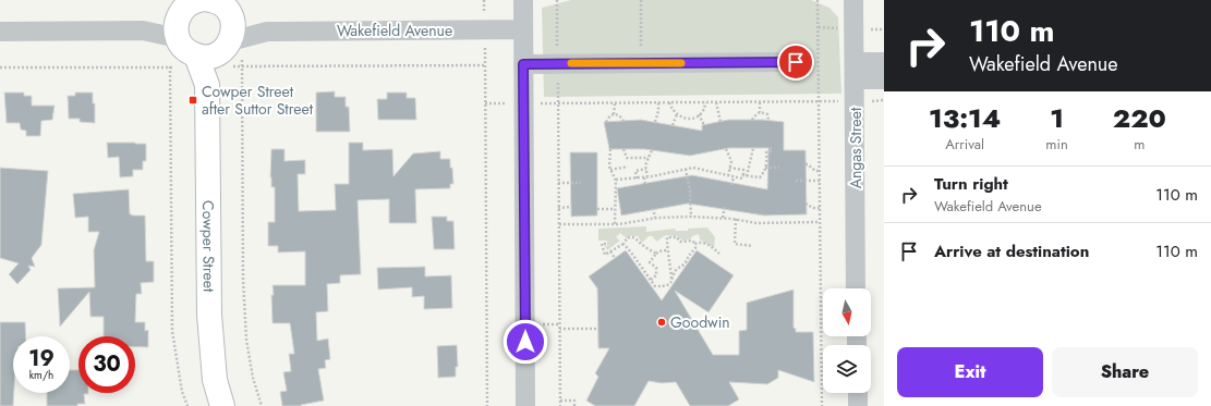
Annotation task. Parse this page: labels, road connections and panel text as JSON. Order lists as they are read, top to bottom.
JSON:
{
  "streets": {
    "street": ["Wakefield Avenue", "Angas Street", "Cowper Street"]
  },
  "crossings": [
    ["Wakefield Avenue", "Cowper Street"]
  ],
  "places": {
    "transit": ["Cowper Street after Suttor Street"],
    "other": ["Goodwin"]
  },
  "north": "bottom",
  "page": {
    "turn": ["110 m", "Wakefield Avenue"],
    "eta": [
      "13:14",
      "Arrival",
      "1",
      "min",
      "220",
      "m"
    ],
    "list": [
      {
        "name": "Turn right",
        "note": "Wakefield Avenue",
        "value": "110 m"
      },
      {
        "name": "Arrive at destination",
        "value": "110 m"
      }
    ],
    "speed": "19 km/h",
    "limit": "30",
    "buttons": ["Exit", "Share"]
  }
}
